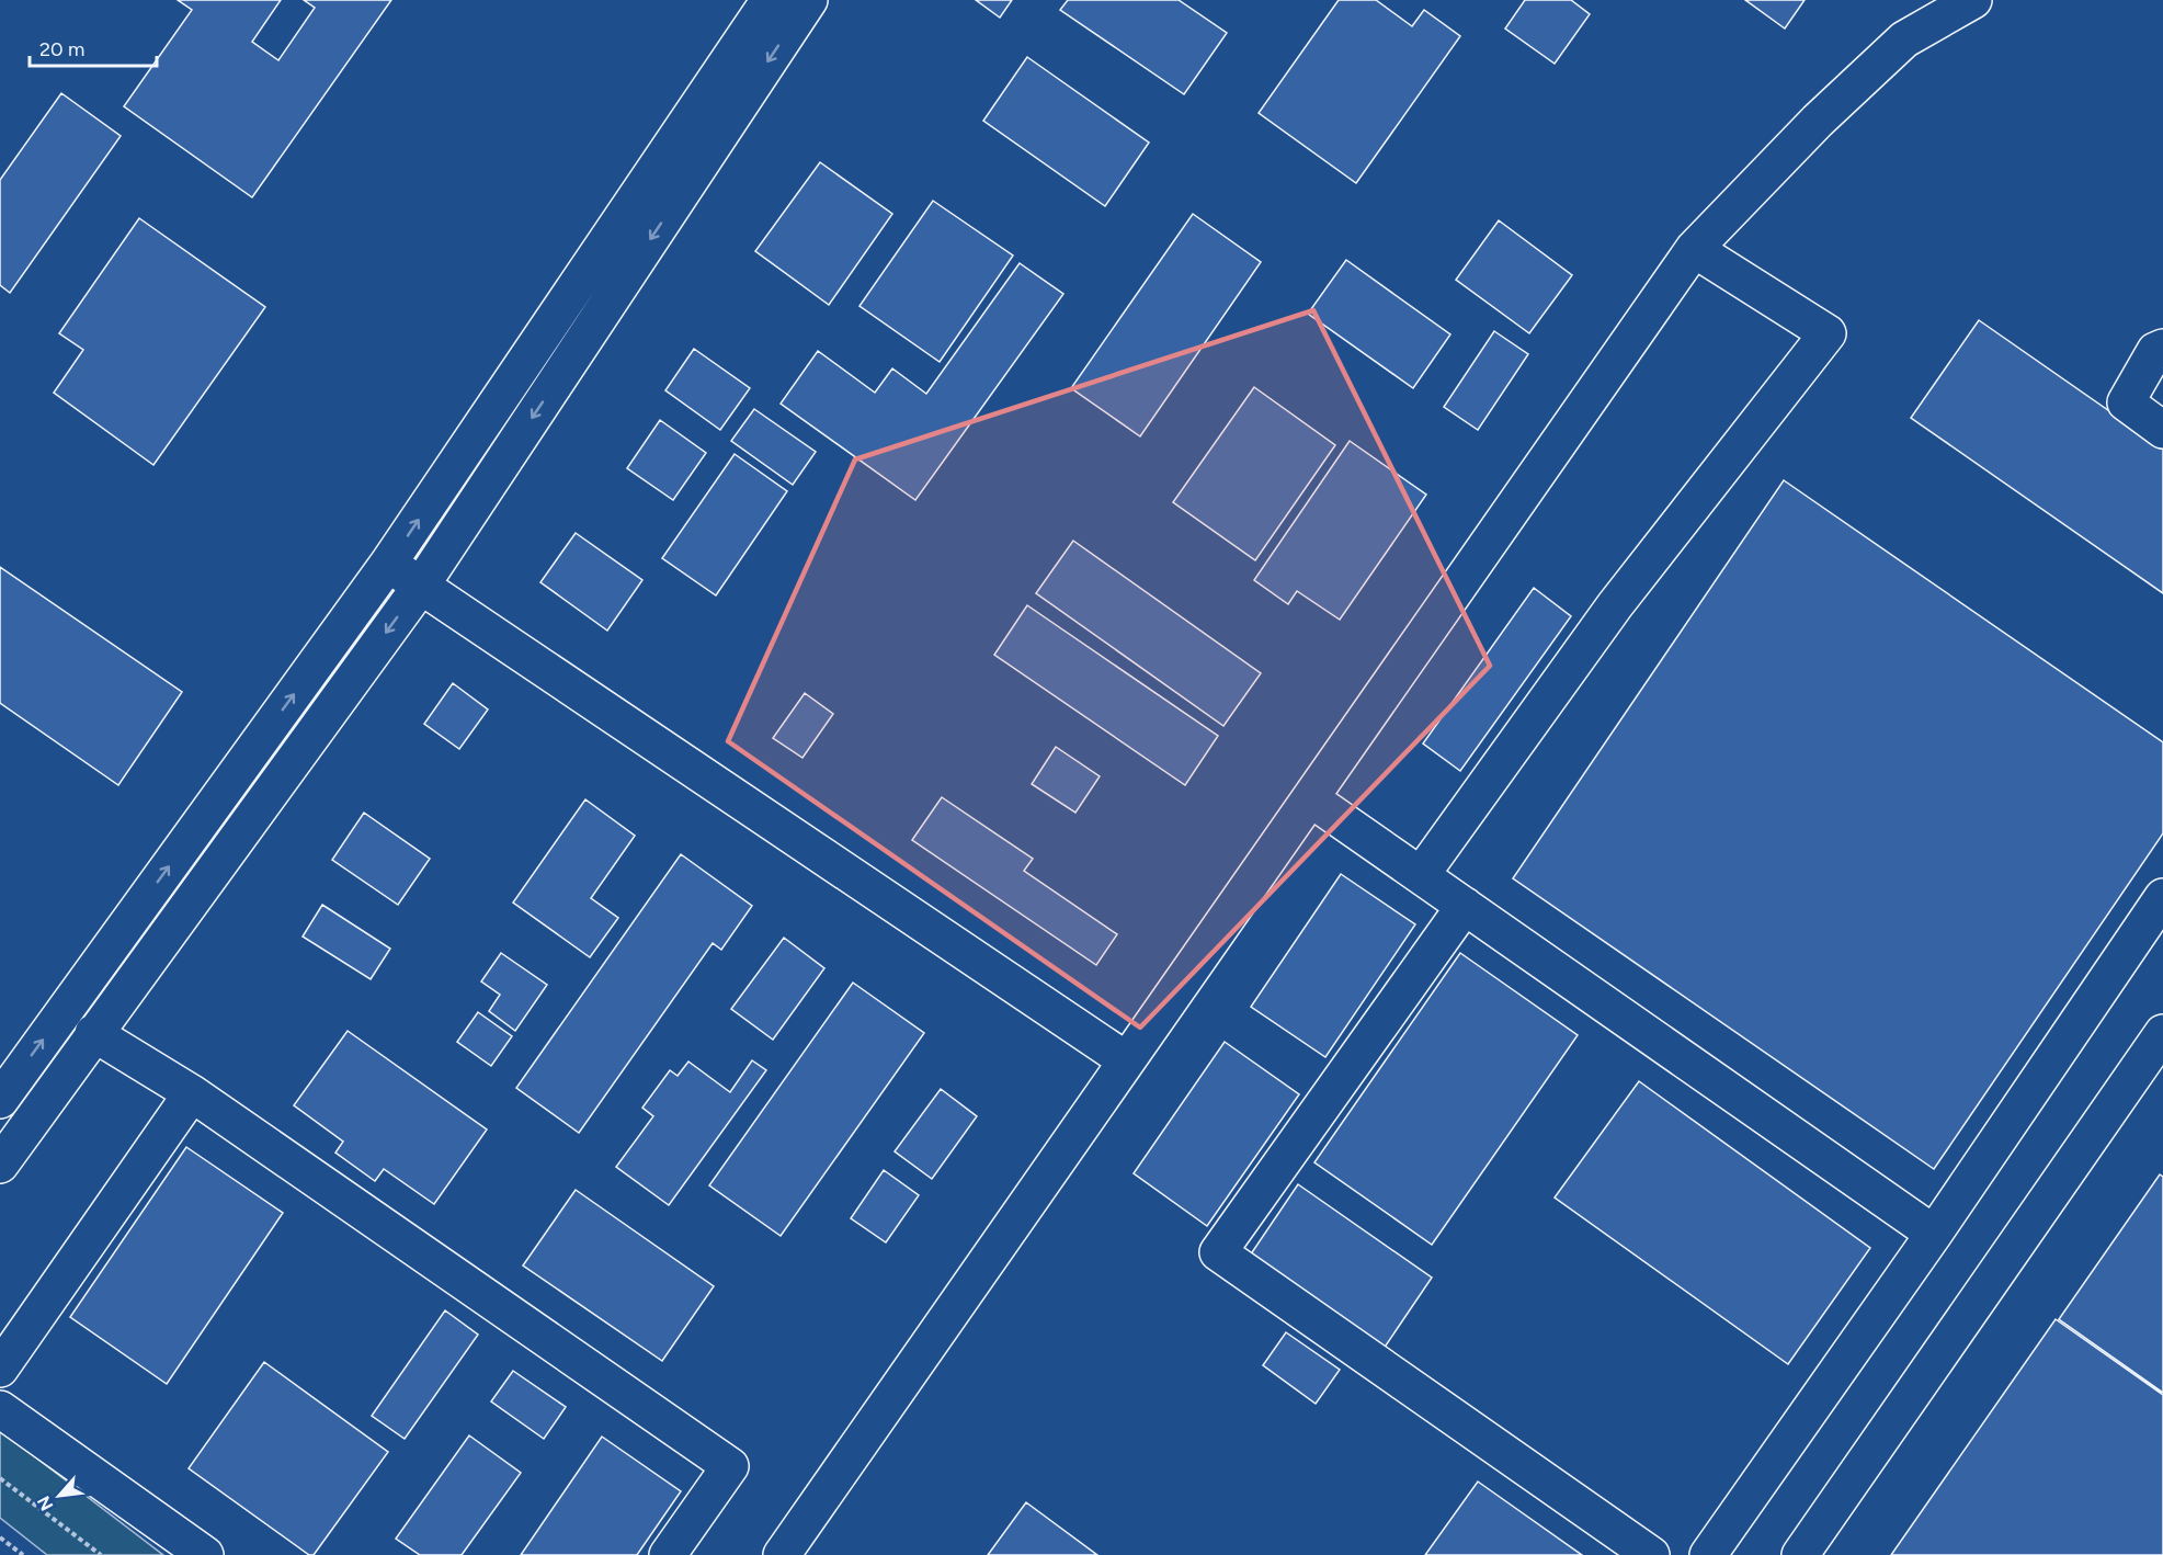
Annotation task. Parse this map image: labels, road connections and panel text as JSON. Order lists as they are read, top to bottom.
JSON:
{
  "scale_bar": "20 m",
  "north": "bottom left"
}
